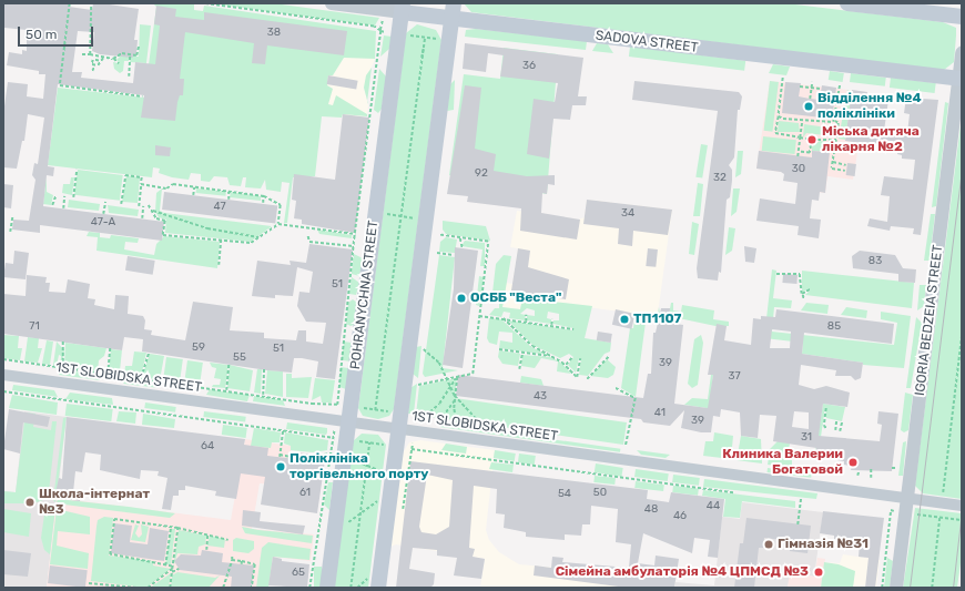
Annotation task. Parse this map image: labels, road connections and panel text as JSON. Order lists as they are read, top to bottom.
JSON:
{
  "streets": {
    "main road": ["SADOVA STREET", "POHRANYCHNA STREET"],
    "street": ["IGORIA BEDZEIA STREET", "1ST SLOBIDSKA STREET"]
  },
  "crossings": [
    ["SADOVA STREET", "POHRANYCHNA STREET"],
    ["SADOVA STREET", "IGORIA BEDZEIA STREET"],
    ["POHRANYCHNA STREET", "1ST SLOBIDSKA STREET"],
    ["IGORIA BEDZEIA STREET", "1ST SLOBIDSKA STREET"]
  ],
  "places": [
    "Відділення №4 поліклініки",
    "Міська дитяча лікарня №2",
    "ОСББ \"Веста\"",
    "ТП1107",
    "Клиника Валерии Богатовой",
    "Поліклініка торгівельного порту",
    "Школа-інтернат №3",
    "Гімназія №31",
    "Сімейна амбулаторія №4 ЦПМСД №3"
  ],
  "house_numbers": [
    "38",
    "36",
    "30",
    "92",
    "32",
    "47",
    "34",
    "47-А",
    "83",
    "51",
    "71",
    "85",
    "59",
    "51",
    "55",
    "39",
    "37",
    "43",
    "41",
    "39",
    "31",
    "64",
    "61",
    "50",
    "54",
    "44",
    "48",
    "46",
    "65"
  ],
  "scale_bar": "50 m"
}
